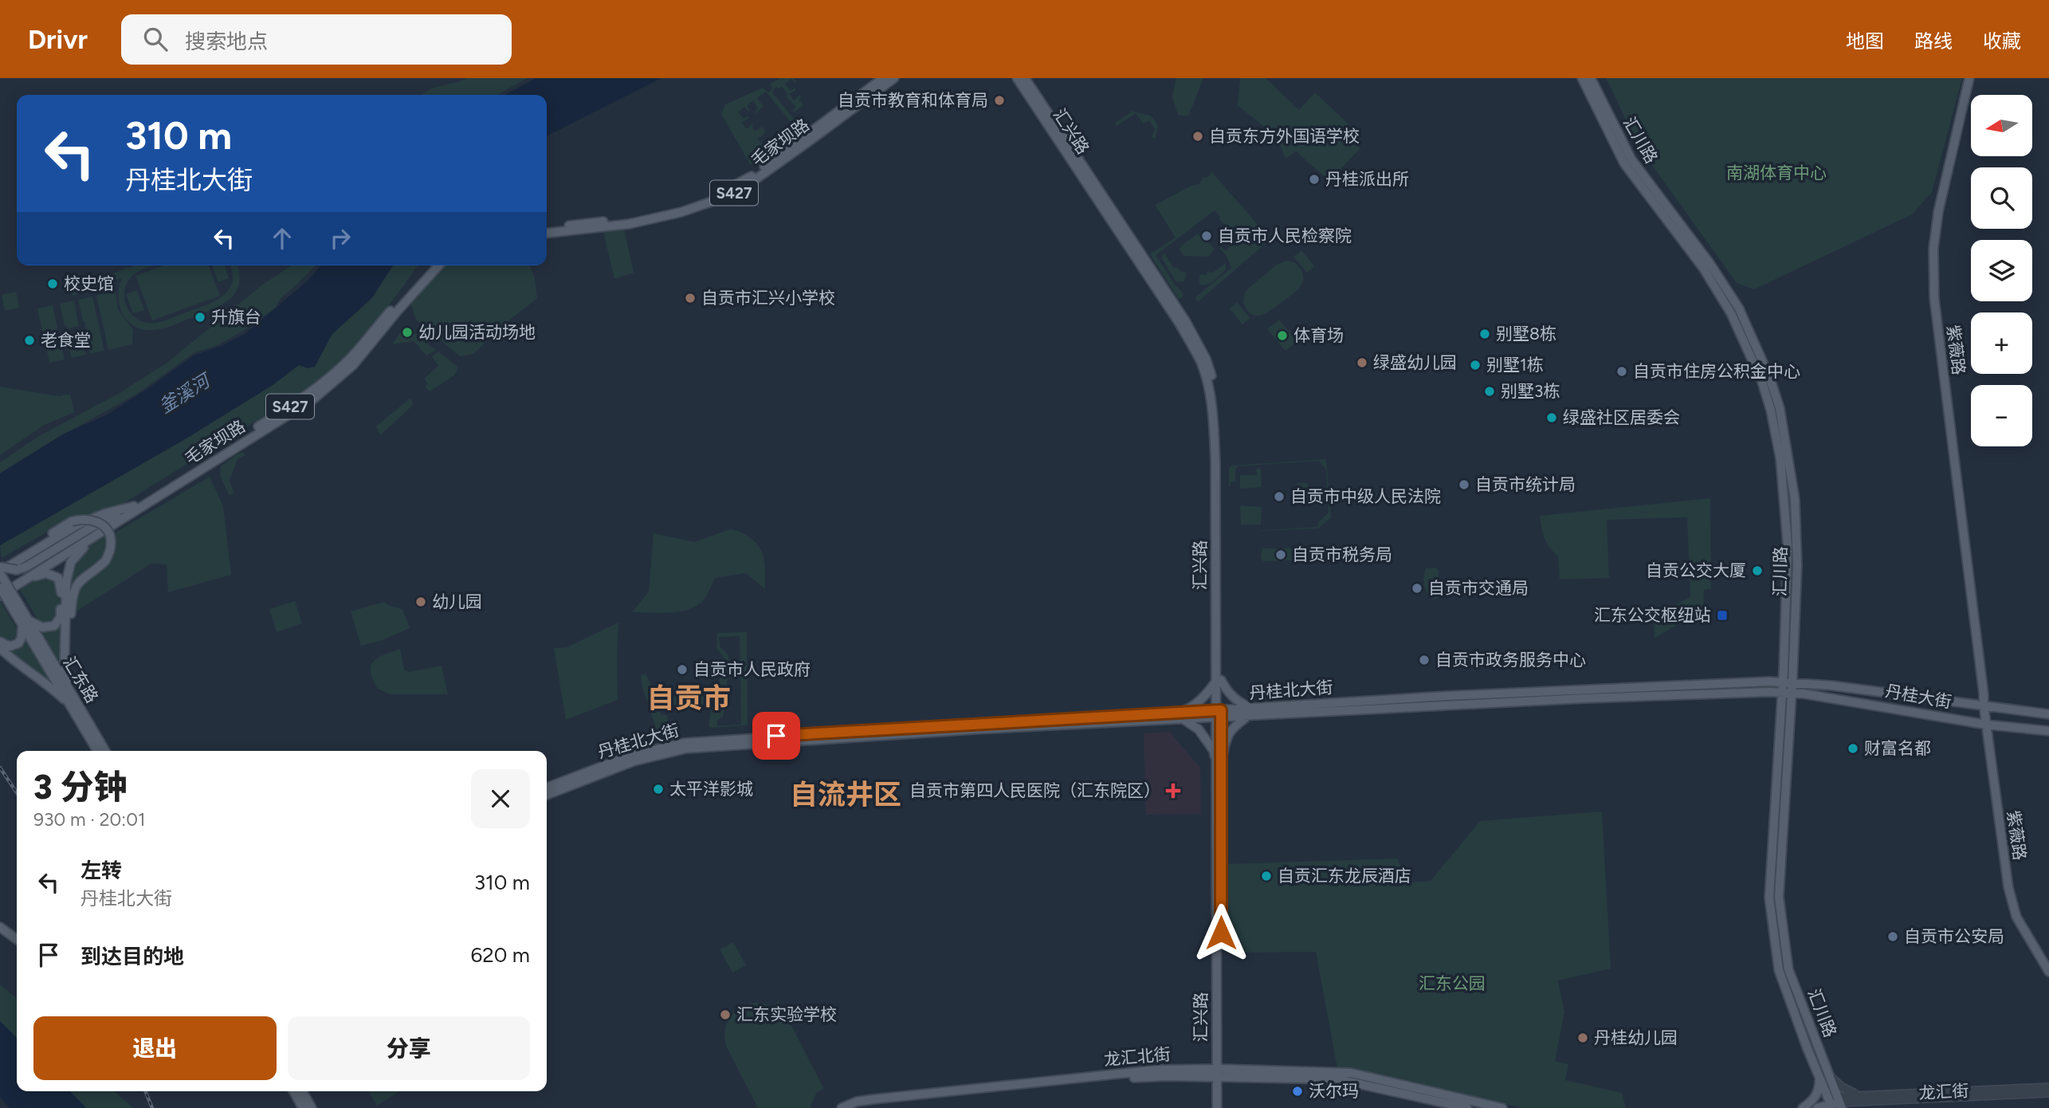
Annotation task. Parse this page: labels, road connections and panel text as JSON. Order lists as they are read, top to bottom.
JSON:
{
  "streets": {
    "main road": [
      "汇兴路",
      "汇川路",
      "毛家坝路",
      "S427",
      "紫薇路",
      "汇东路",
      "丹桂北大街",
      "丹桂大街",
      "龙汇北街"
    ],
    "street": ["龙汇街"]
  },
  "crossings": [
    ["汇川路", "丹桂北大街"],
    ["汇川路", "丹桂大街"],
    ["汇川路", "龙汇街"],
    ["毛家坝路", "S427"],
    ["紫薇路", "丹桂北大街"],
    ["紫薇路", "丹桂大街"],
    ["丹桂北大街", "丹桂大街"]
  ],
  "districts": ["自贡市", "自流井区"],
  "water": ["釜溪河"],
  "parks": ["南湖体育中心", "汇东公园"],
  "places": {
    "other": [
      "自贡市教育和体育局",
      "自贡东方外国语学校",
      "丹桂派出所",
      "自贡市人民检察院",
      "校史馆",
      "自贡市汇兴小学校",
      "升旗台",
      "幼儿园活动场地",
      "别墅8栋",
      "体育场",
      "老食堂",
      "绿盛幼儿园",
      "别墅1栋",
      "自贡市住房公积金中心",
      "别墅3栋",
      "绿盛社区居委会",
      "自贡市统计局",
      "自贡市中级人民法院",
      "自贡市税务局",
      "自贡公交大厦",
      "自贡市交通局",
      "幼儿园",
      "自贡市政务服务中心",
      "自贡市人民政府",
      "财富名都",
      "太平洋影城",
      "自贡汇东龙辰酒店",
      "自贡市公安局",
      "汇东实验学校",
      "丹桂幼儿园",
      "沃尔玛"
    ],
    "transit": ["汇东公交枢纽站"],
    "health": ["自贡市第四人民医院（汇东院区）"]
  },
  "north": "left",
  "page": {
    "header": "Drivr",
    "search": "搜索地点",
    "nav": ["地图", "路线", "收藏"],
    "map_buttons": ["+", "−"],
    "turn": ["310 m", "丹桂北大街"],
    "heading": ["3 分钟", "930 m · 20:01"],
    "list": [
      {
        "name": "左转",
        "note": "丹桂北大街",
        "value": "310 m"
      },
      {
        "name": "到达目的地",
        "value": "620 m"
      }
    ],
    "buttons": ["退出", "分享"]
  }
}
